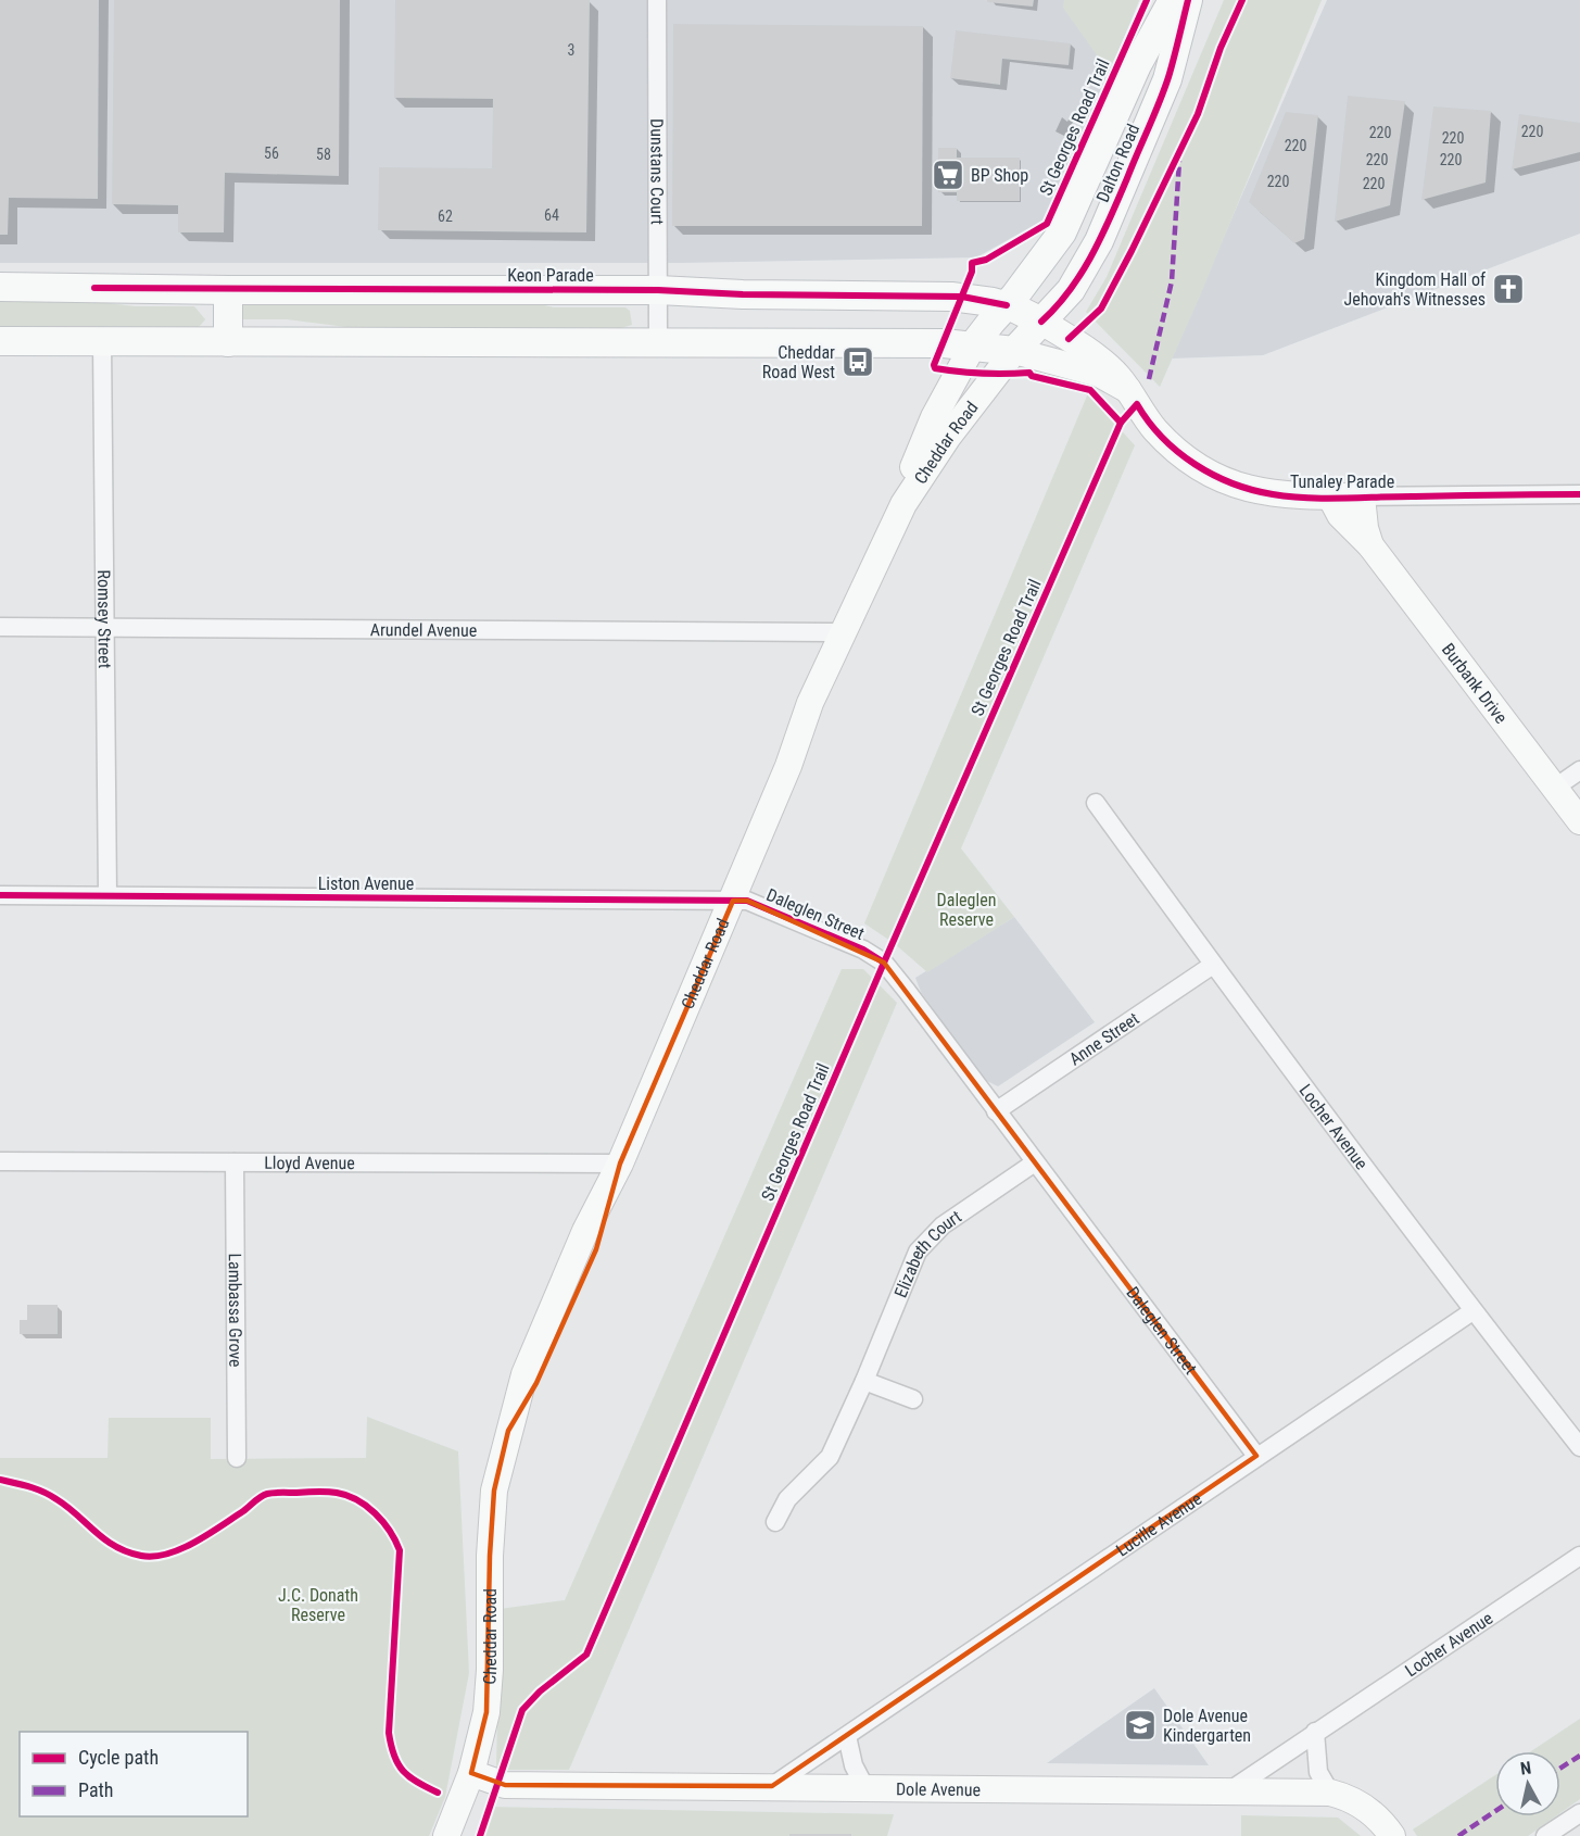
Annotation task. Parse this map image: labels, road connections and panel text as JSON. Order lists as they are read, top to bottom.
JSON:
{
  "streets": {
    "main road": ["Dalton Road", "Keon Parade"],
    "street": [
      "Dunstans Court",
      "Cheddar Road",
      "Tunaley Parade",
      "Romsey Street",
      "Arundel Avenue",
      "Burbank Drive",
      "Liston Avenue",
      "Daleglen Street",
      "Anne Street",
      "Locher Avenue",
      "Lloyd Avenue",
      "Elizabeth Court",
      "Lambassa Grove",
      "Lucille Avenue",
      "Dole Avenue"
    ],
    "cycle path": ["St Georges Road Trail"]
  },
  "crossings": [
    ["Dalton Road", "Keon Parade"],
    ["Dalton Road", "Cheddar Road"],
    ["Dalton Road", "Tunaley Parade"],
    ["Dunstans Court", "Keon Parade"],
    ["Keon Parade", "Tunaley Parade"],
    ["Cheddar Road", "Arundel Avenue"],
    ["Cheddar Road", "Liston Avenue"],
    ["Cheddar Road", "Daleglen Street"],
    ["Cheddar Road", "Lloyd Avenue"],
    ["Cheddar Road", "Dole Avenue"],
    ["Tunaley Parade", "Burbank Drive"],
    ["Romsey Street", "Arundel Avenue"],
    ["Romsey Street", "Liston Avenue"],
    ["Liston Avenue", "Daleglen Street"],
    ["Daleglen Street", "Anne Street"],
    ["Daleglen Street", "Elizabeth Court"],
    ["Daleglen Street", "Lucille Avenue"],
    ["Anne Street", "Locher Avenue"],
    ["Locher Avenue", "Lucille Avenue"],
    ["Locher Avenue", "Dole Avenue"],
    ["Lloyd Avenue", "Lambassa Grove"],
    ["Lucille Avenue", "Dole Avenue"]
  ],
  "parks": ["Daleglen Reserve", "J.C. Donath Reserve"],
  "places": {
    "supermarket": ["BP Shop"],
    "church": ["Kingdom Hall of Jehovah's Witnesses"],
    "bus stop": ["Cheddar Road West"],
    "school or university": ["Dole Avenue Kindergarten"]
  },
  "house_numbers": [
    "3",
    "220",
    "220",
    "220",
    "220",
    "56",
    "58",
    "220",
    "220",
    "220",
    "220",
    "64",
    "62"
  ],
  "legend": ["Cycle path", "Path"],
  "north": "top"
}
